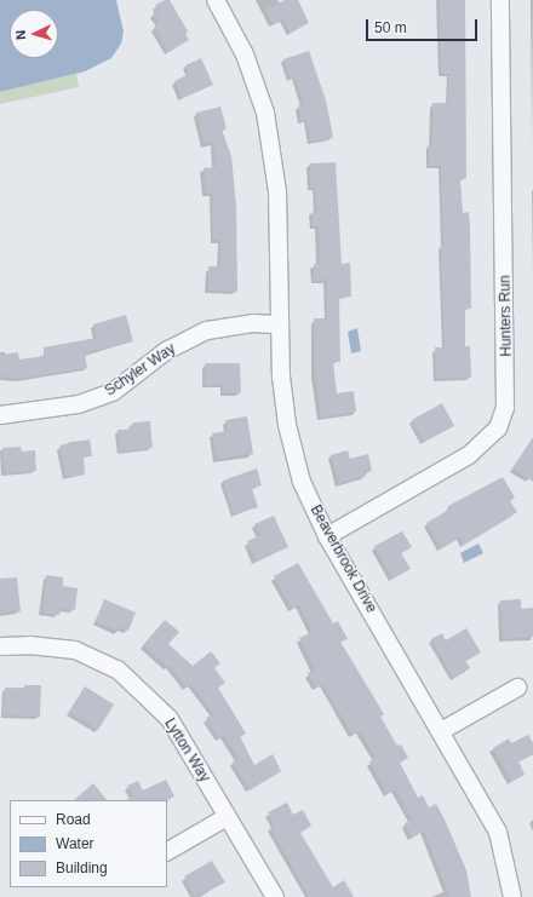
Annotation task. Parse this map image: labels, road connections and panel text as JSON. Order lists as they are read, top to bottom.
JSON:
{
  "streets": {
    "street": [
      "Hunters Run",
      "Schyler Way",
      "Beaverbrook Drive",
      "Lytton Way"
    ]
  },
  "crossings": [
    ["Hunters Run", "Beaverbrook Drive"],
    ["Schyler Way", "Beaverbrook Drive"]
  ],
  "legend": ["Road", "Water", "Building"],
  "scale_bar": "50 m",
  "north": "left"
}
